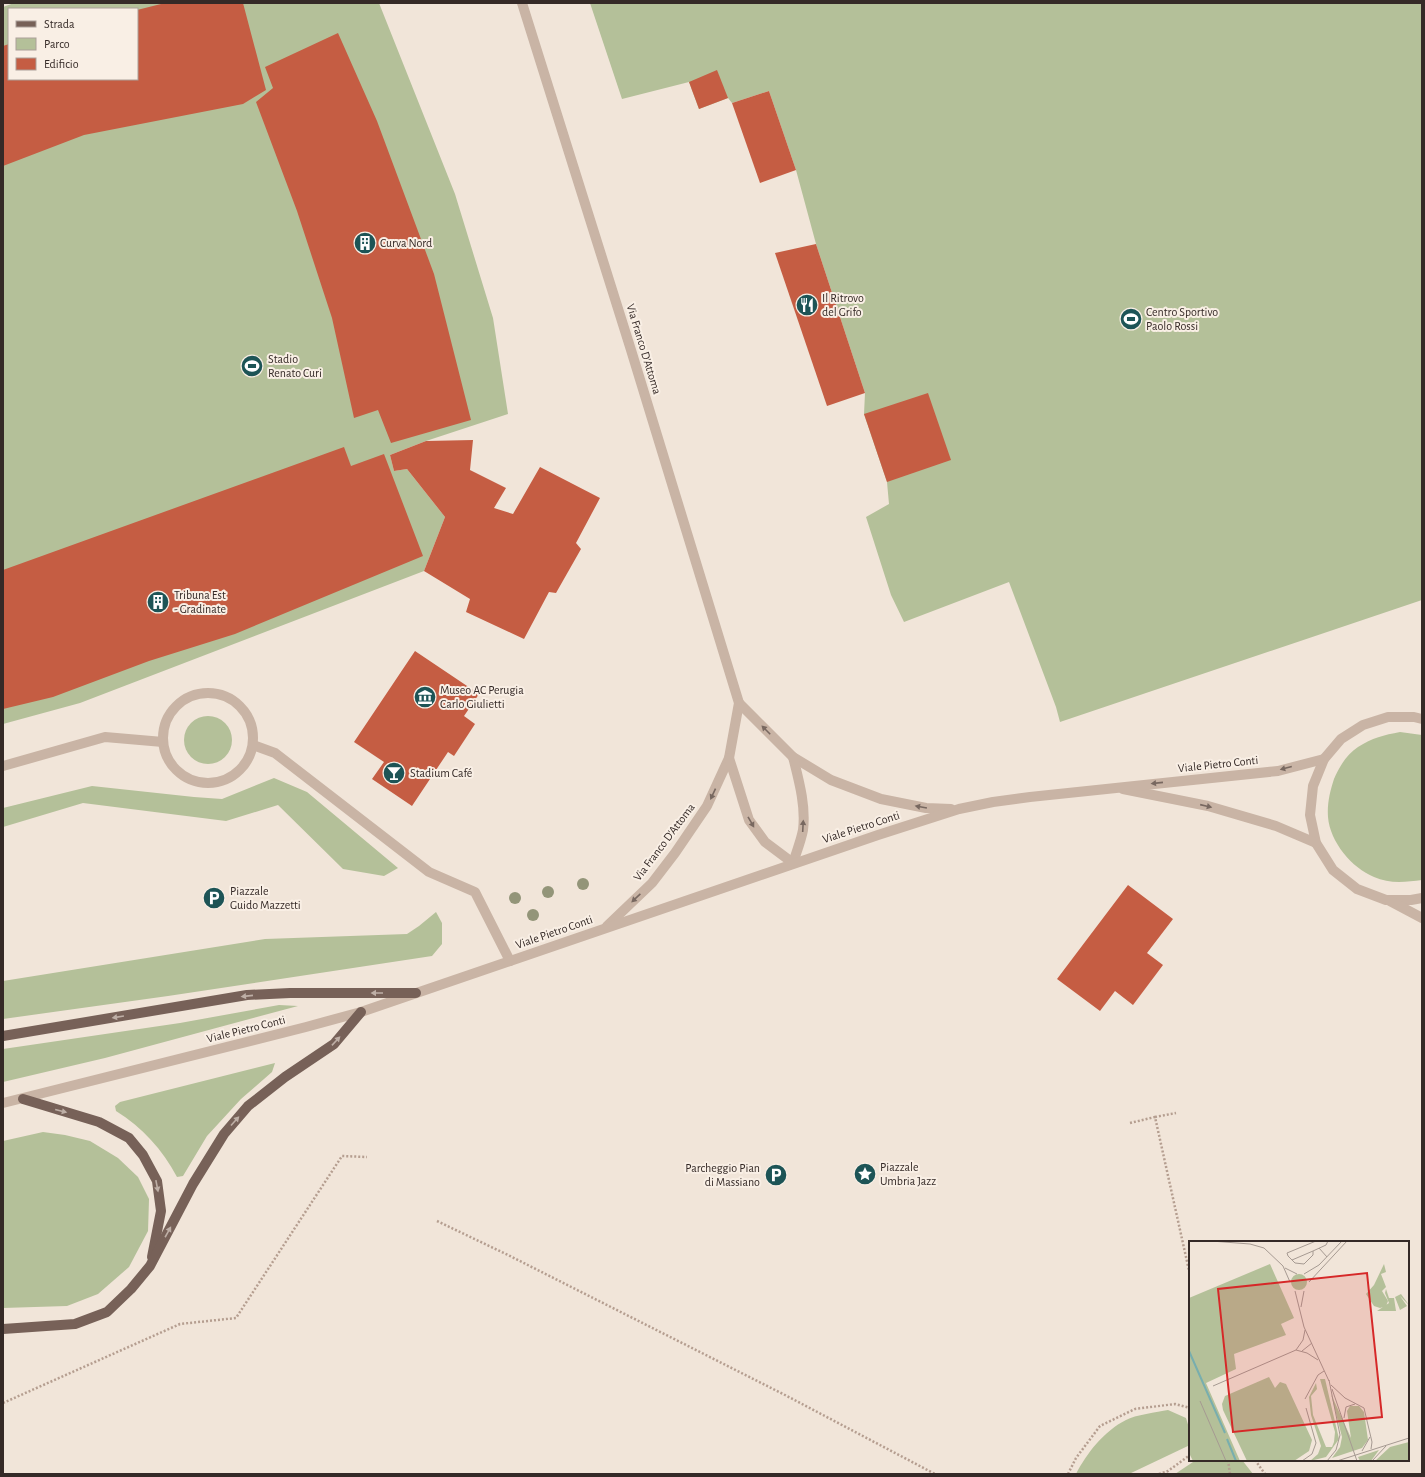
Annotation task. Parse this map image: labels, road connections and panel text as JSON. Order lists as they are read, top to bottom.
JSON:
{
  "streets": {
    "street": ["Via Franco D'Attoma", "Viale Pietro Conti"]
  },
  "crossings": [
    ["Via Franco D'Attoma", "Viale Pietro Conti"]
  ],
  "places": {
    "building": ["Curva Nord", "Tribuna Est - Gradinate"],
    "restaurant": ["Il Ritrovo del Grifo"],
    "sports": ["Centro Sportivo Paolo Rossi", "Stadio Renato Curi"],
    "museum": ["Museo AC Perugia Carlo Giulietti"],
    "bar": ["Stadium Café"],
    "parking": ["Piazzale Guido Mazzetti", "Parcheggio Pian di Massiano"],
    "place": ["Piazzale Umbria Jazz"]
  },
  "legend": ["Strada", "Parco", "Edificio"]
}
